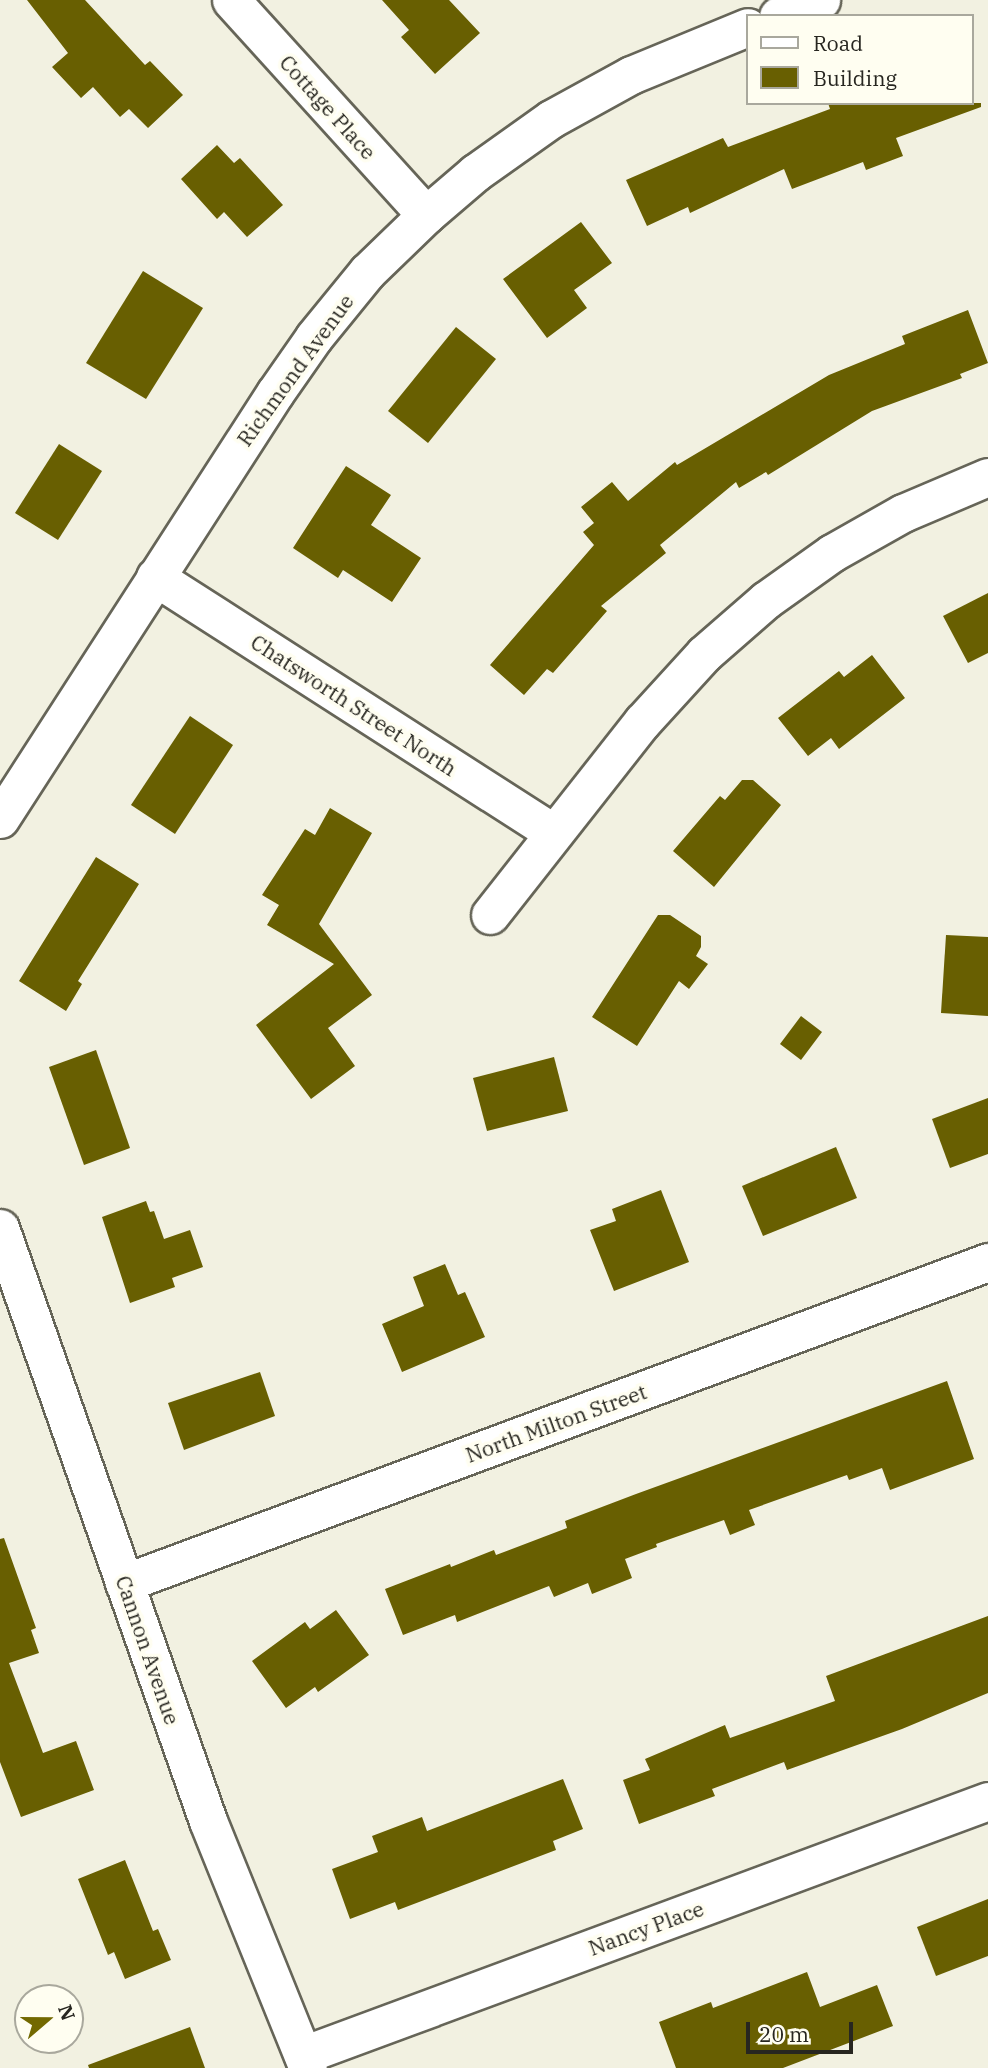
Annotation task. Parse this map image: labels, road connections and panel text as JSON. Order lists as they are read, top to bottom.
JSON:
{
  "streets": {
    "street": [
      "Cottage Place",
      "Richmond Avenue",
      "Chatsworth Street North",
      "North Milton Street",
      "Cannon Avenue",
      "Nancy Place"
    ]
  },
  "crossings": [
    ["Cottage Place", "Richmond Avenue"],
    ["Richmond Avenue", "Chatsworth Street North"],
    ["North Milton Street", "Cannon Avenue"],
    ["Cannon Avenue", "Nancy Place"]
  ],
  "legend": ["Road", "Building"],
  "scale_bar": "20 m",
  "north": "right"
}
